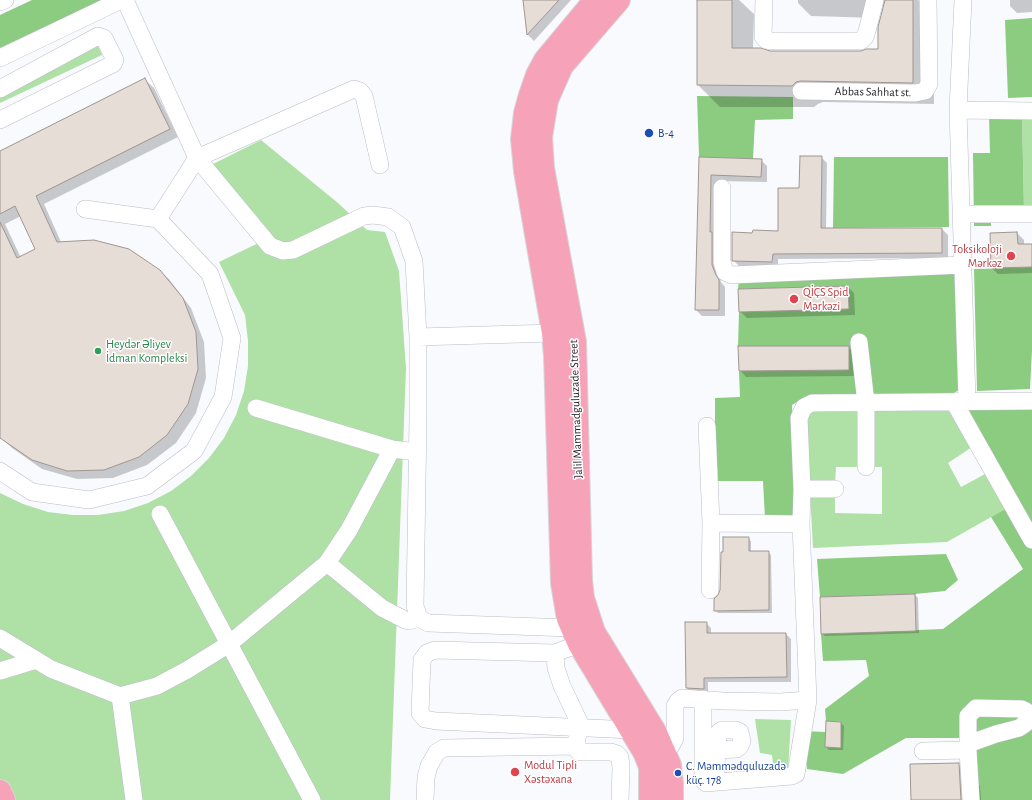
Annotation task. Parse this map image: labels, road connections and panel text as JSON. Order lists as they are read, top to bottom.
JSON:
{
  "streets": {
    "main road": ["Jalil Mammadguluzade Street"],
    "street": ["Abbas Sahhat st."]
  },
  "places": [
    "B-4",
    "Toksikoloji Mərkəz",
    "QİÇS Spid Mərkəzi",
    "Heydər Əliyev İdman Kompleksi",
    "Modul Tipli Xəstəxana",
    "C. Məmmədquluzadə küç. 178"
  ]
}
